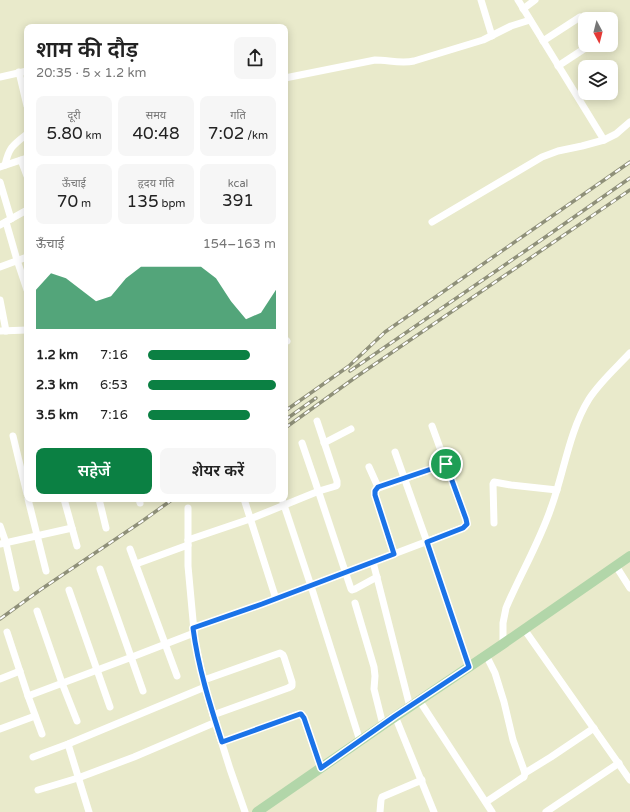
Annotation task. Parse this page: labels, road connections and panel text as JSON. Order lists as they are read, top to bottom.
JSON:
{
  "north": "bottom",
  "page": {
    "heading": ["शाम की दौड़", "20:35 · 5 × 1.2 km"],
    "stats": [
      ["दूरी", "5.80 km"],
      ["समय", "40:48"],
      ["गति", "7:02 /km"],
      ["ऊँचाई", "70 m"],
      ["हृदय गति", "135 bpm"],
      ["kcal", "391"]
    ],
    "chart": ["ऊँचाई", "154–163 m"],
    "list": [
      {
        "name": "1.2 km",
        "note": "7:16"
      },
      {
        "name": "2.3 km",
        "note": "6:53"
      },
      {
        "name": "3.5 km",
        "note": "7:16"
      }
    ],
    "buttons": ["सहेजें", "शेयर करें"]
  }
}
